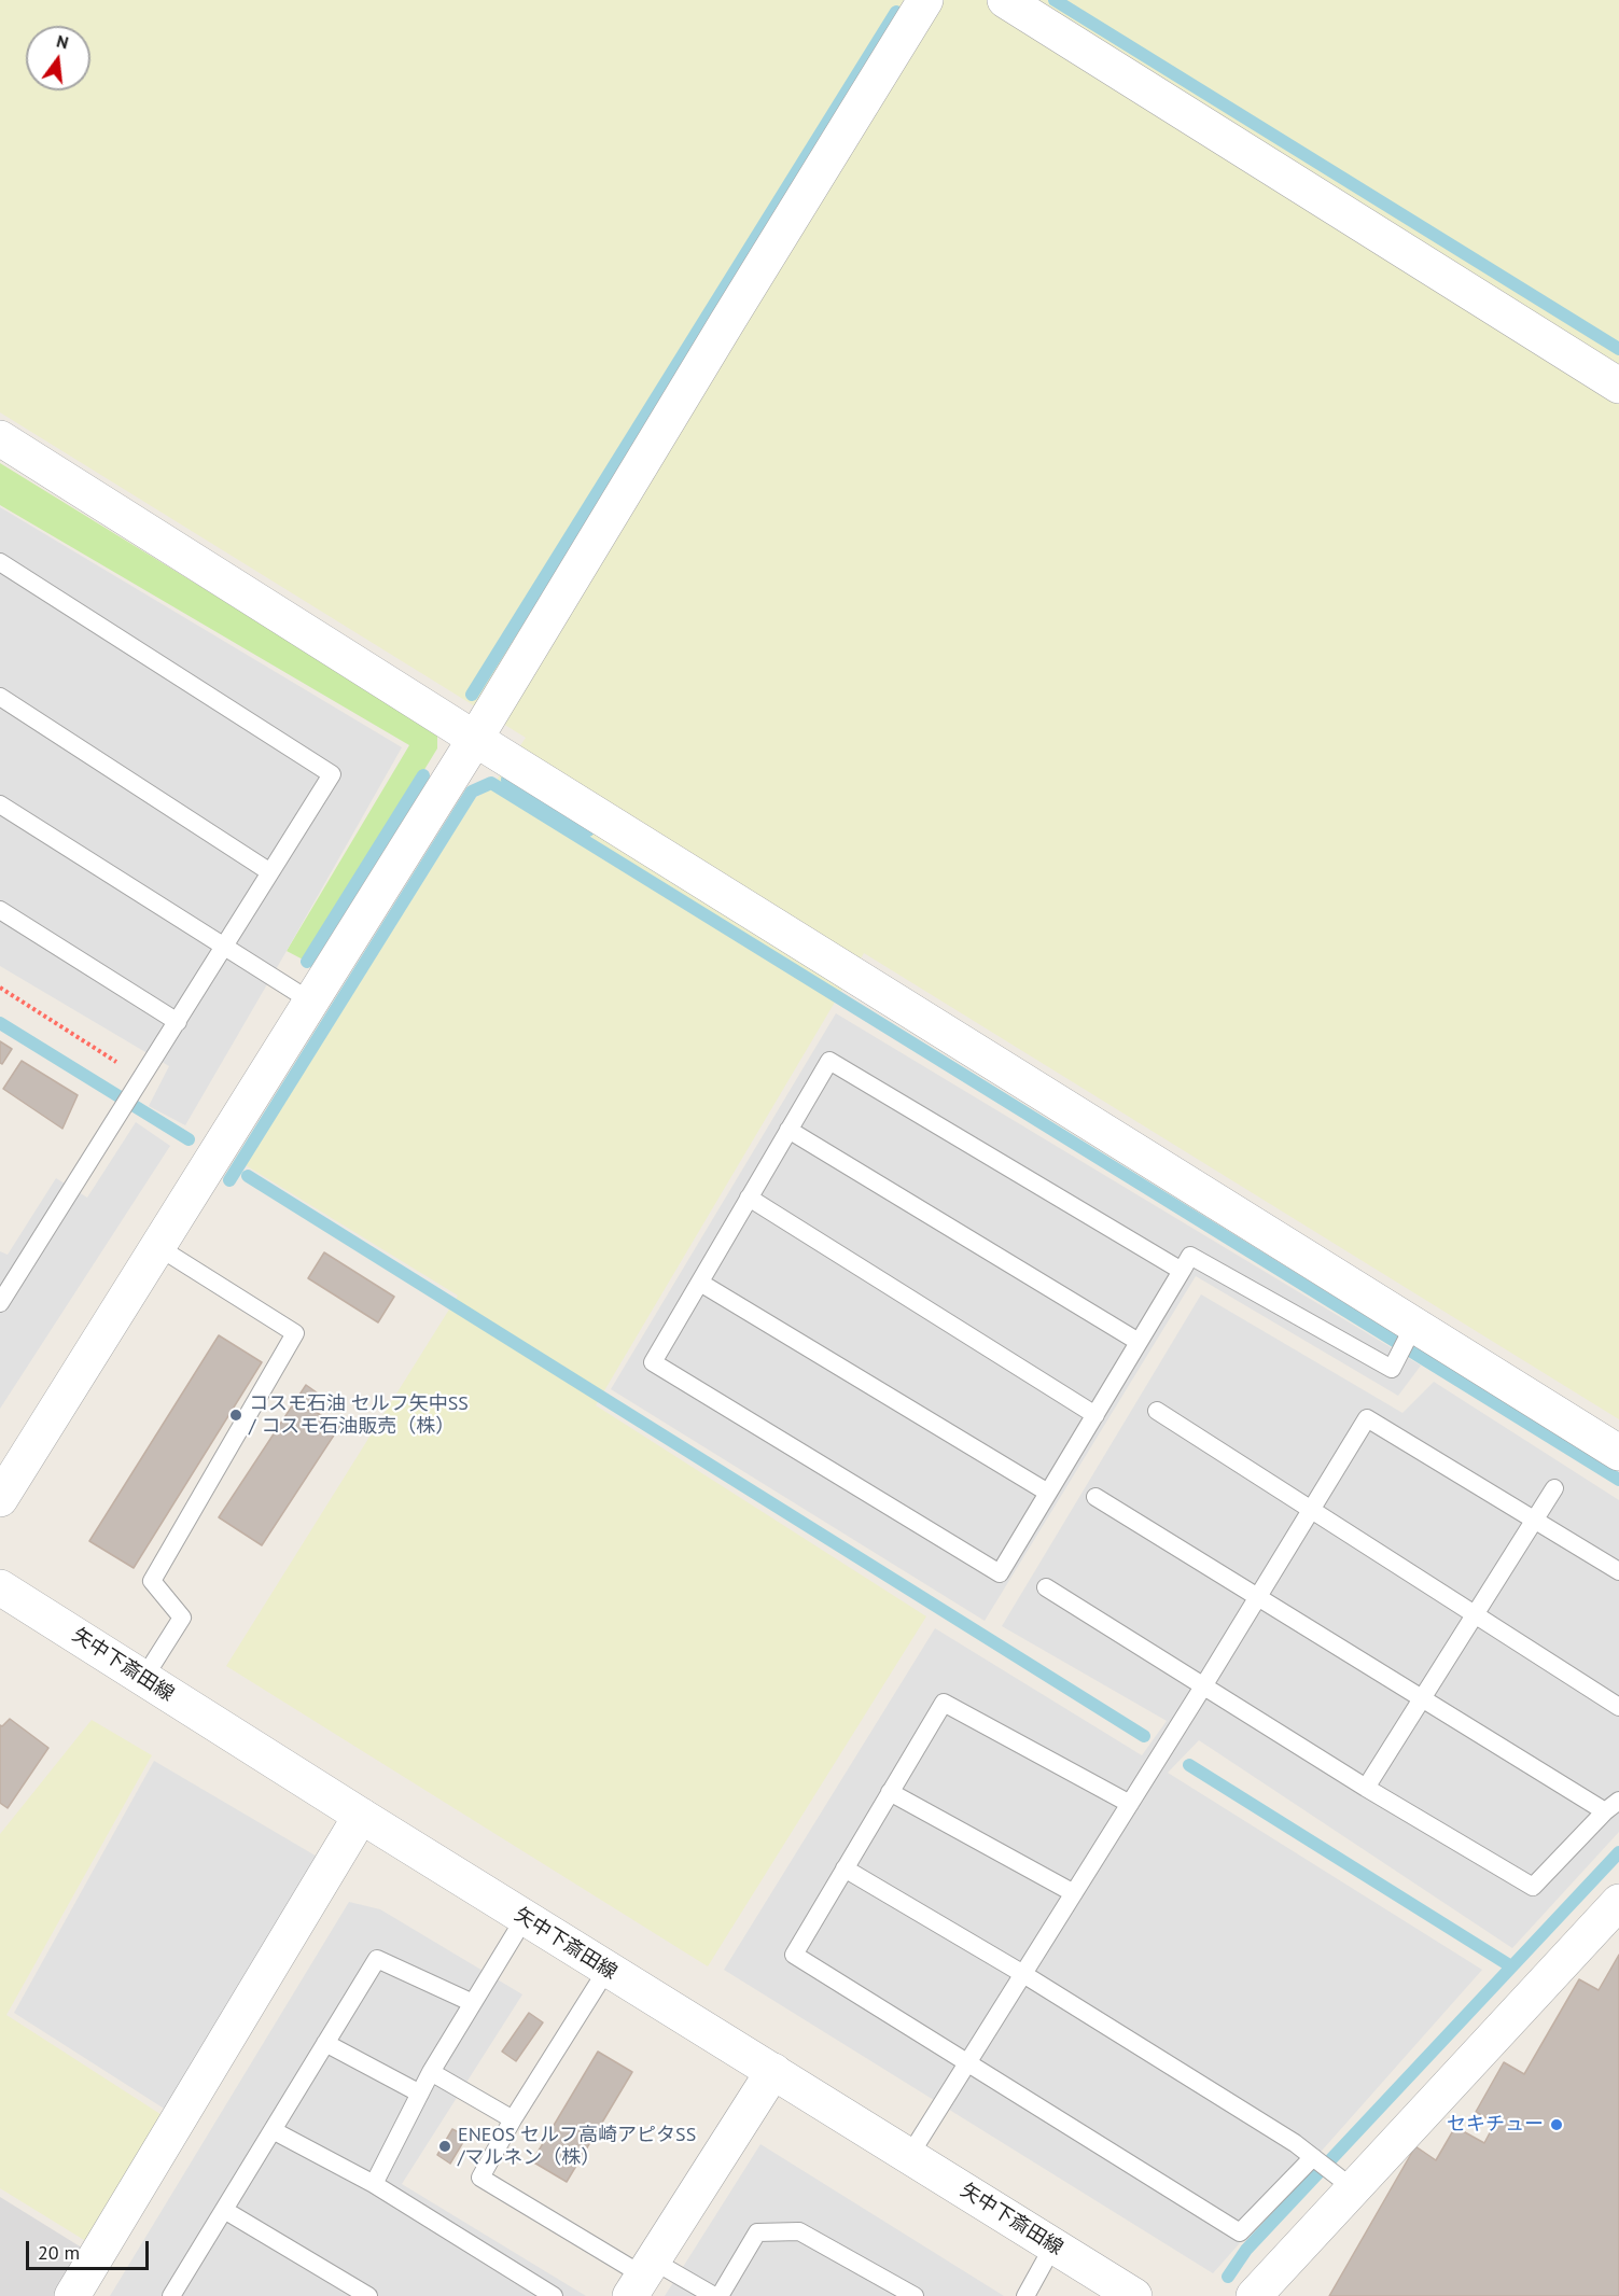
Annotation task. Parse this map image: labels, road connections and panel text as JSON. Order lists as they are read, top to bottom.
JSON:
{
  "streets": {
    "street": ["矢中下斎田線"]
  },
  "places": ["コスモ石油 セルフ矢中SS / コスモ石油販売（株）", "セキチュー", "ENEOS セルフ高崎アピタSS /マルネン（株）"],
  "scale_bar": "20 m",
  "north": "top"
}
